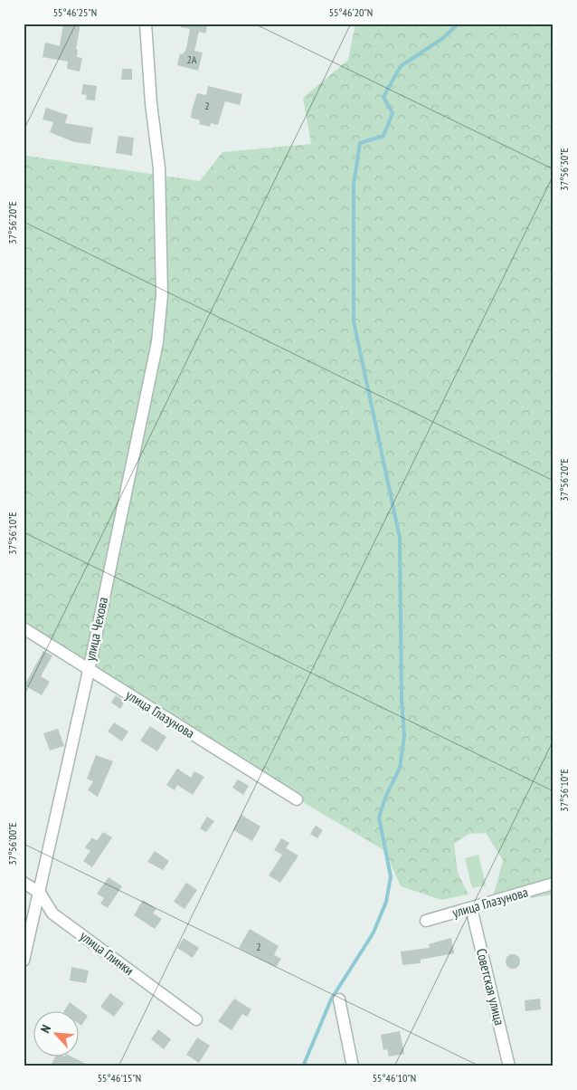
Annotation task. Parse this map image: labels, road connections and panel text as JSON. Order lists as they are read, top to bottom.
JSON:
{
  "streets": {
    "street": [
      "улица Чехова",
      "улица Глазунова",
      "улица Глинки",
      "Советская улица"
    ]
  },
  "crossings": [
    ["улица Чехова", "улица Глазунова"],
    ["улица Чехова", "улица Глинки"],
    ["улица Глазунова", "Советская улица"]
  ],
  "house_numbers": ["2А", "2", "2"],
  "north": "top left",
  "coordinates": [
    "55°46'25\"N",
    "55°46'20\"N",
    "37°56'30\"E",
    "37°56'20\"E",
    "37°56'10\"E",
    "37°56'00\"E",
    "55°46'15\"N",
    "55°46'10\"N"
  ]
}
